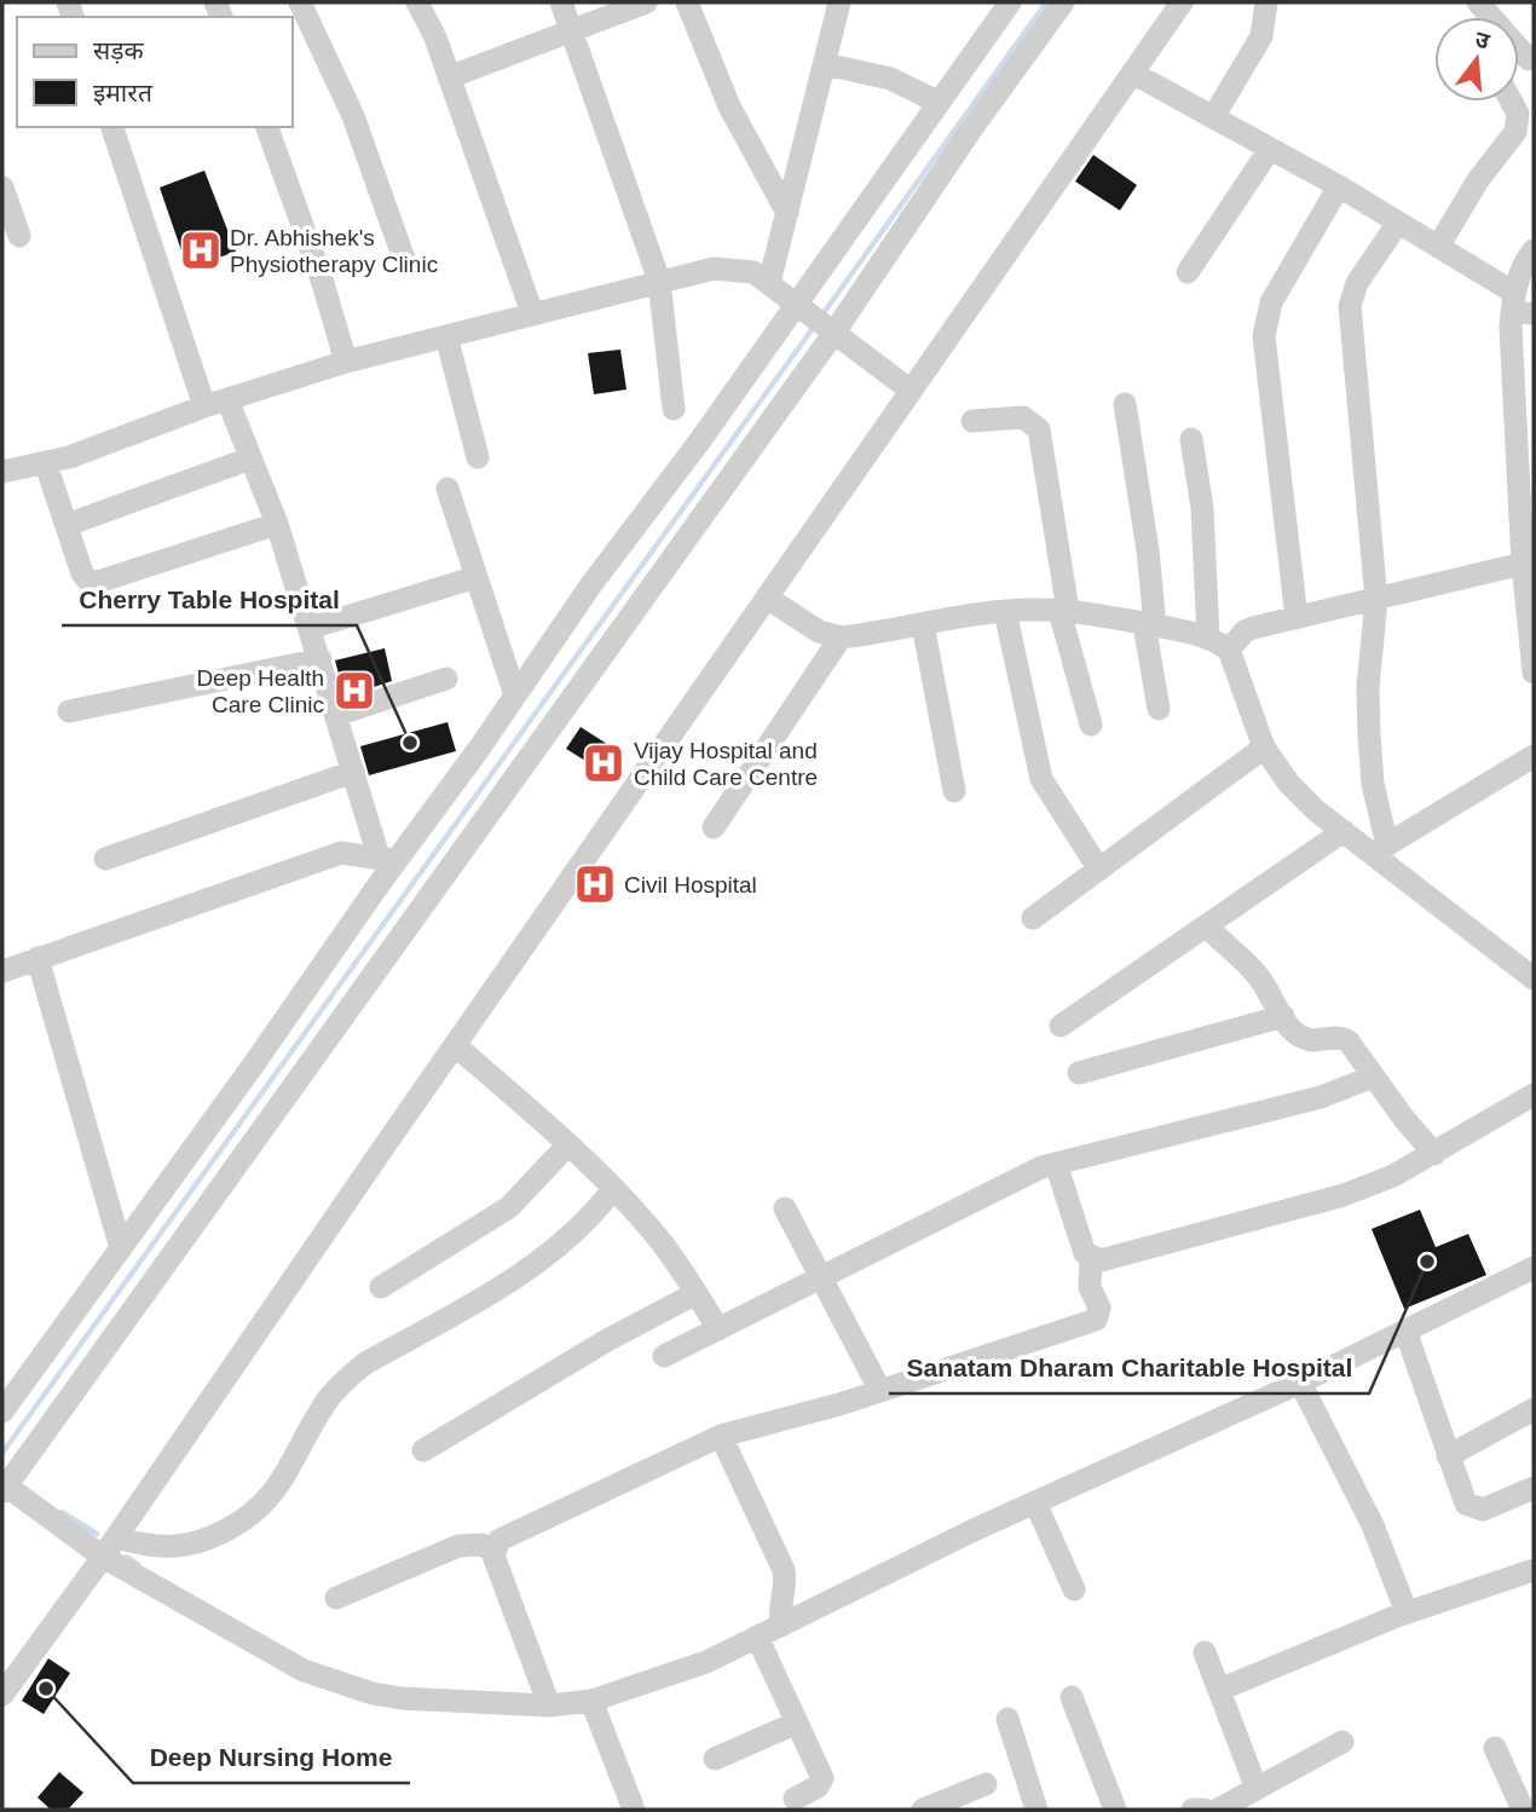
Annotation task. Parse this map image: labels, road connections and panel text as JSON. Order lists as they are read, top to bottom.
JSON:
{
  "places": {
    "hospital": [
      "Dr. Abhishek's Physiotherapy Clinic",
      "Deep Health Care Clinic",
      "Vijay Hospital and Child Care Centre",
      "Civil Hospital"
    ],
    "other": ["Cherry Table Hospital", "Sanatam Dharam Charitable Hospital", "Deep Nursing Home"]
  },
  "legend": ["सड़क", "इमारत"],
  "north": "top"
}
